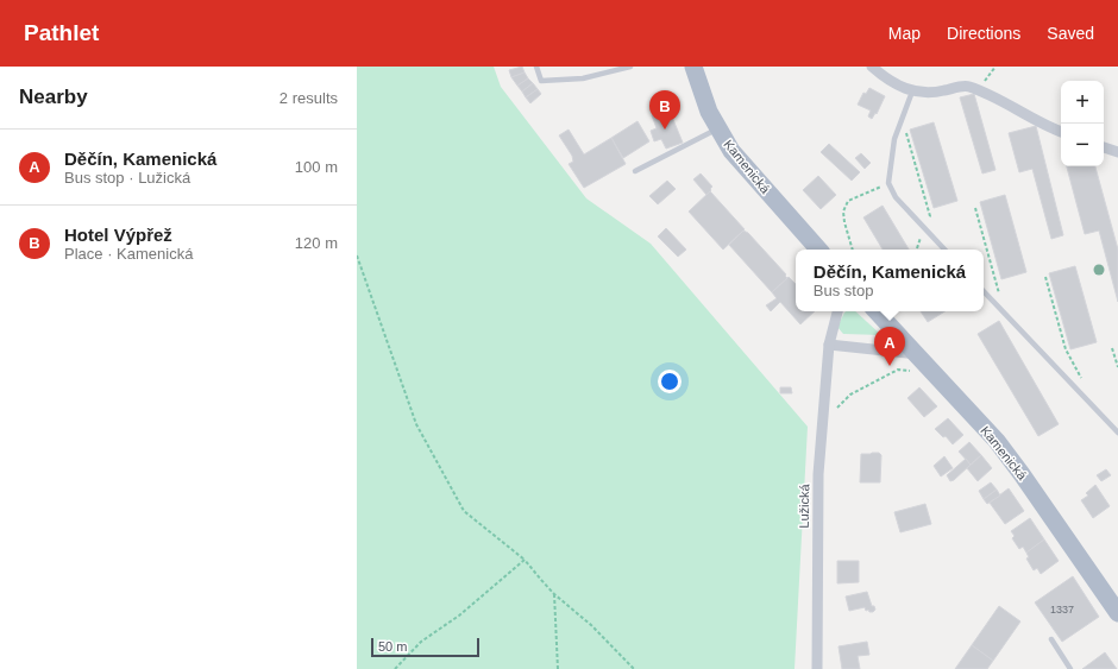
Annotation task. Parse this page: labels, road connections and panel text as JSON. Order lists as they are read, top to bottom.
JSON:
{
  "streets": {
    "main road": ["Kamenická"],
    "street": ["Lužická"]
  },
  "house_numbers": ["1337"],
  "scale_bar": "50 m",
  "page": {
    "header": "Pathlet",
    "nav": ["Map", "Directions", "Saved"],
    "heading": ["Nearby", "2 results"],
    "map_buttons": ["+", "−"],
    "pins": ["B", "A"],
    "list": [
      {
        "mark": "A",
        "name": "Děčín, Kamenická",
        "note": "Bus stop · Lužická",
        "value": "100 m"
      },
      {
        "mark": "B",
        "name": "Hotel Výpřež",
        "note": "Place · Kamenická",
        "value": "120 m"
      }
    ],
    "popup": ["Děčín, Kamenická", "Bus stop"],
    "scale": "50 m"
  }
}
